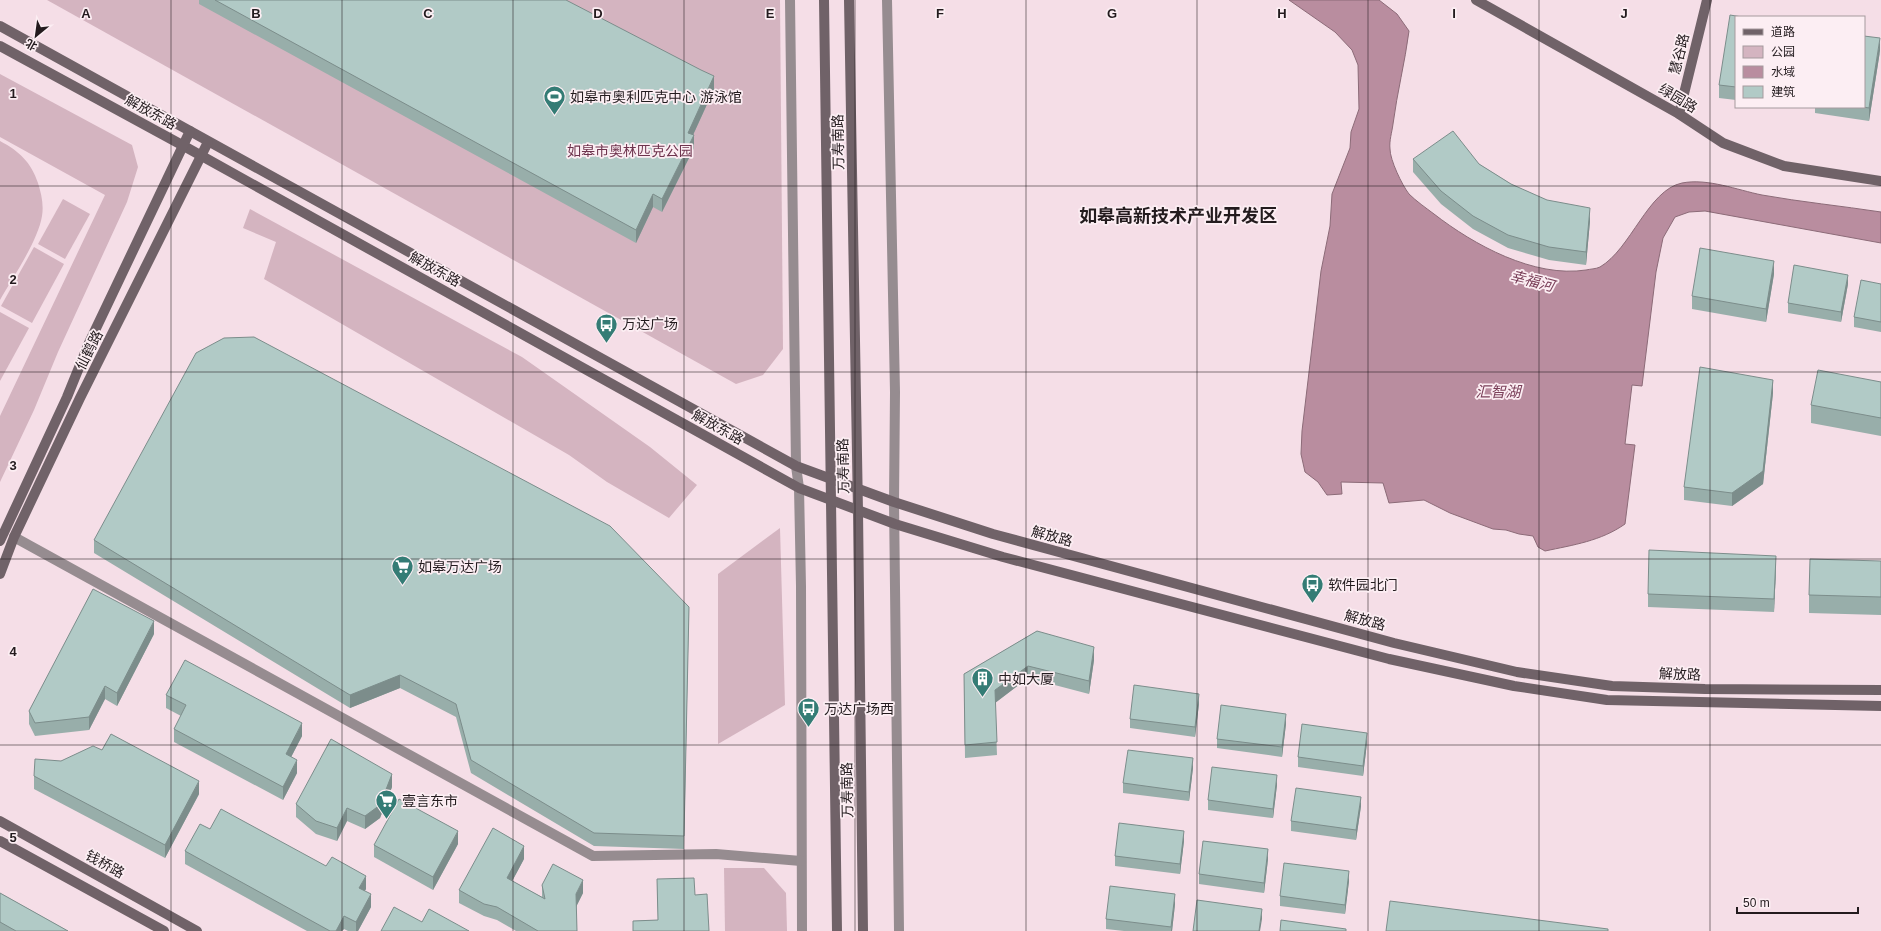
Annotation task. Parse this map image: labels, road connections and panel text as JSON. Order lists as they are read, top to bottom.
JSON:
{
  "streets": {
    "street": [
      "慧谷路",
      "绿园路",
      "解放东路",
      "万寿南路",
      "仙鹤路",
      "解放路",
      "钱桥路"
    ]
  },
  "crossings": [
    ["慧谷路", "绿园路"],
    ["解放东路", "万寿南路"],
    ["解放东路", "仙鹤路"],
    ["解放东路", "解放路"],
    ["万寿南路", "解放路"]
  ],
  "districts": ["如皋高新技术产业开发区"],
  "water": ["幸福河", "汇智湖"],
  "parks": ["如皋市奥林匹克公园"],
  "places": {
    "sports": ["如皋市奥利匹克中心 游泳馆"],
    "bus stop": ["万达广场", "软件园北门", "万达广场西"],
    "supermarket": ["如皋万达广场", "壹言东市"],
    "building": ["中如大厦"]
  },
  "legend": [
    "道路",
    "公园",
    "水域",
    "建筑"
  ],
  "scale_bar": "50 m",
  "north": "bottom left",
  "grid": {
    "columns": [
      "A",
      "B",
      "C",
      "D",
      "E",
      "F",
      "G",
      "H",
      "I",
      "J"
    ],
    "rows": [
      "1",
      "2",
      "3",
      "4",
      "5"
    ]
  }
}
